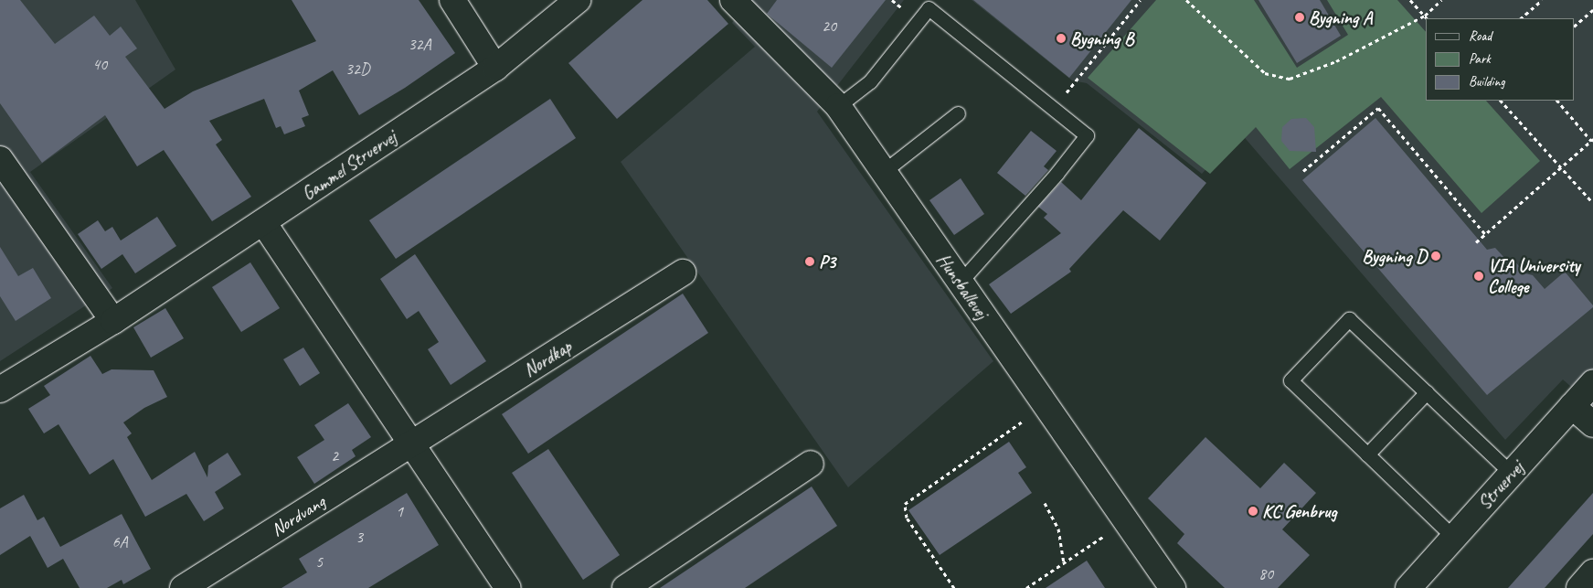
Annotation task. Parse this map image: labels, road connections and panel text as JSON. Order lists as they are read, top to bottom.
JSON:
{
  "streets": {
    "street": [
      "Gammel Struervej",
      "Hunsballevej",
      "Nordkap",
      "Struervej",
      "Nordvang"
    ]
  },
  "crossings": [
    ["Nordkap", "Nordvang"]
  ],
  "places": [
    "Bygning A",
    "Bygning B",
    "Bygning D",
    "P3",
    "VIA University College",
    "KC Genbrug"
  ],
  "house_numbers": [
    "20",
    "32A",
    "40",
    "32D",
    "2",
    "1",
    "3",
    "6A",
    "5",
    "80"
  ],
  "legend": ["Road", "Park", "Building"]
}
